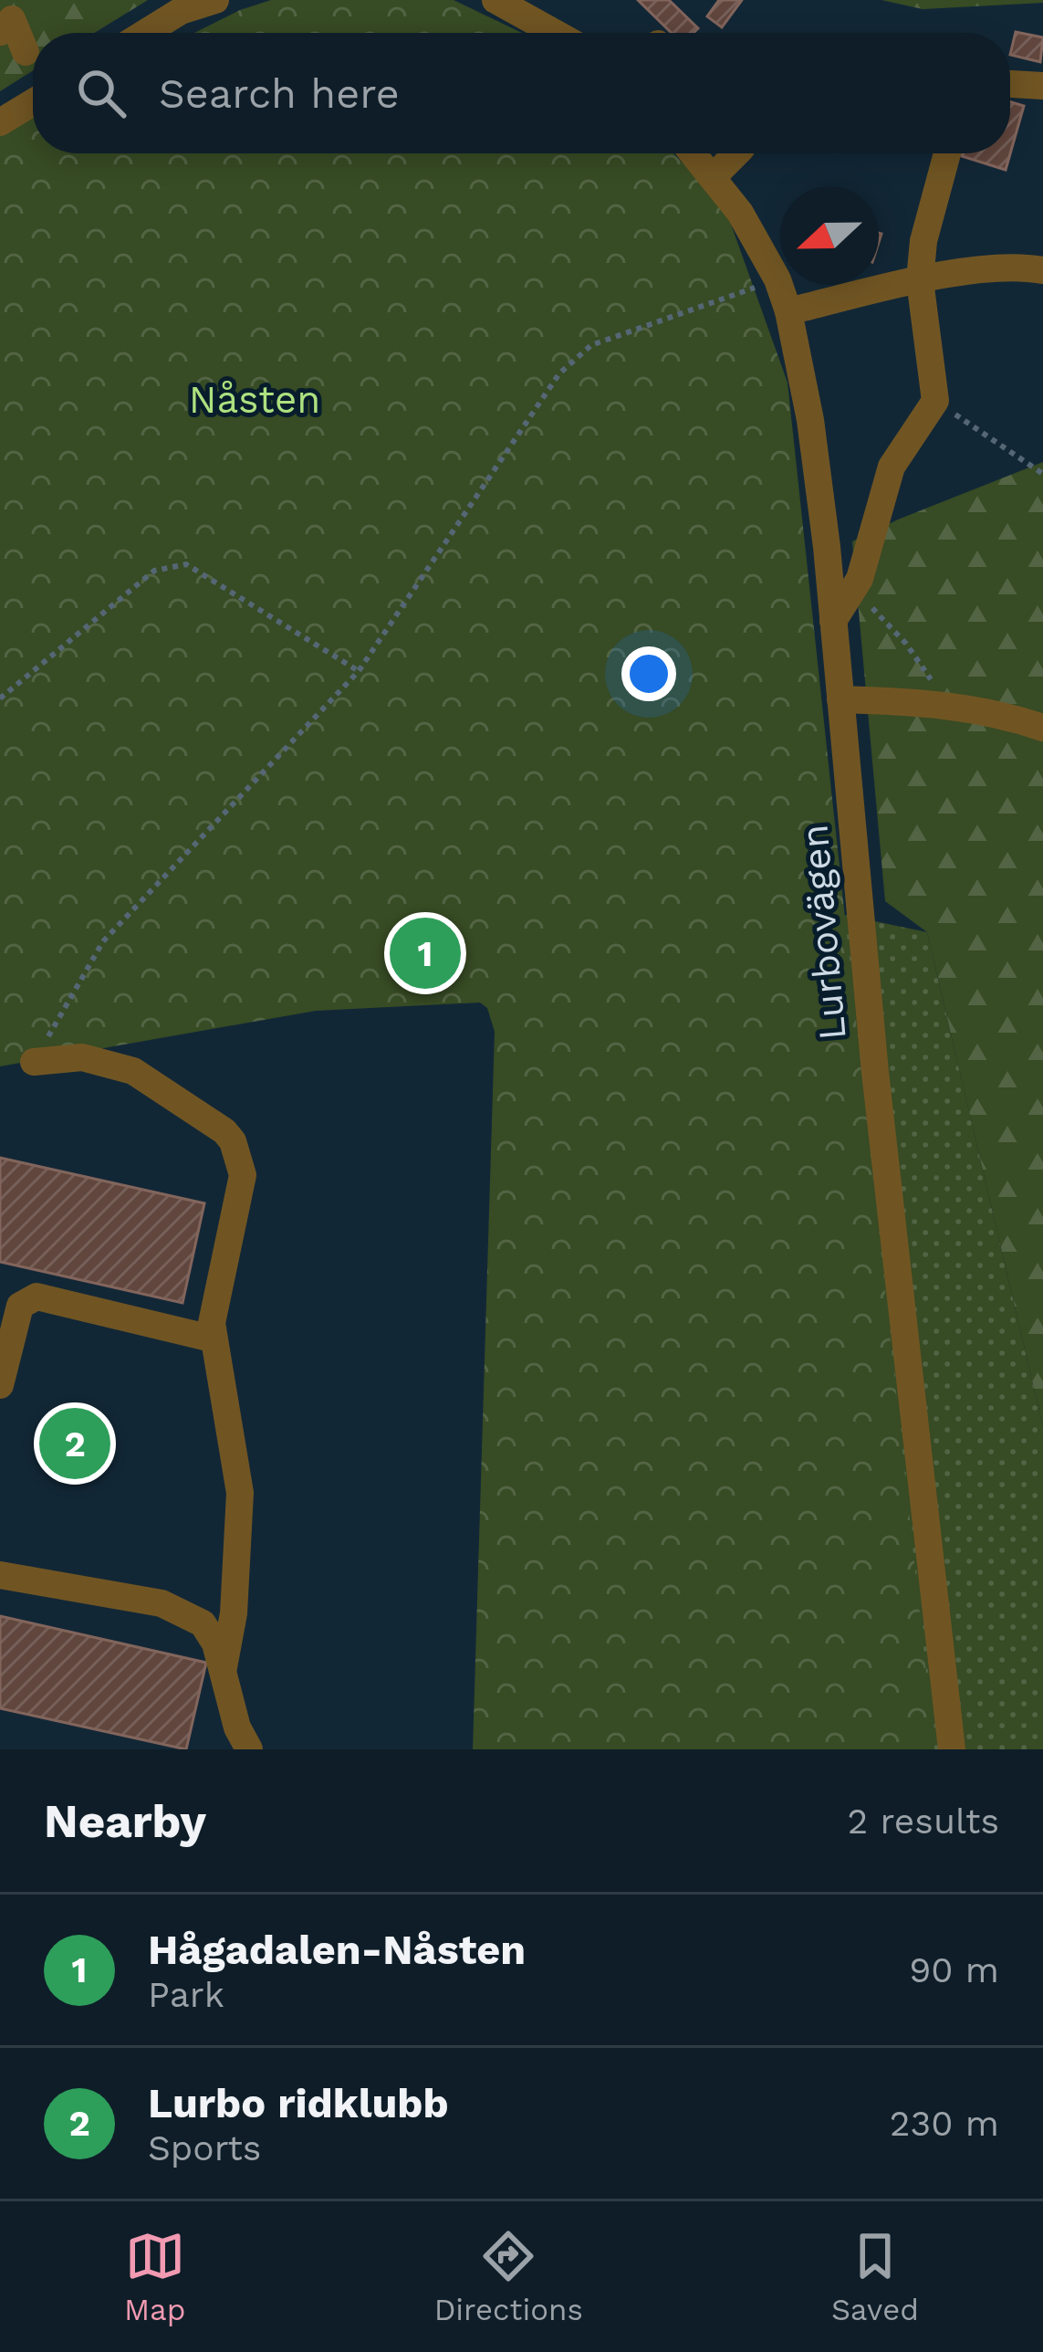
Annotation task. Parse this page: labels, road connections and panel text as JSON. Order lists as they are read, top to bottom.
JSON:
{
  "streets": {
    "street": ["Lurbovägen"]
  },
  "parks": ["Nåsten"],
  "north": "left",
  "page": {
    "search": "Search here",
    "pins": ["1", "2"],
    "heading": ["Nearby", "2 results"],
    "list": [
      {
        "mark": "1",
        "name": "Hågadalen-Nåsten",
        "note": "Park",
        "value": "90 m"
      },
      {
        "mark": "2",
        "name": "Lurbo ridklubb",
        "note": "Sports",
        "value": "230 m"
      }
    ],
    "nav": ["Map", "Directions", "Saved"]
  }
}
